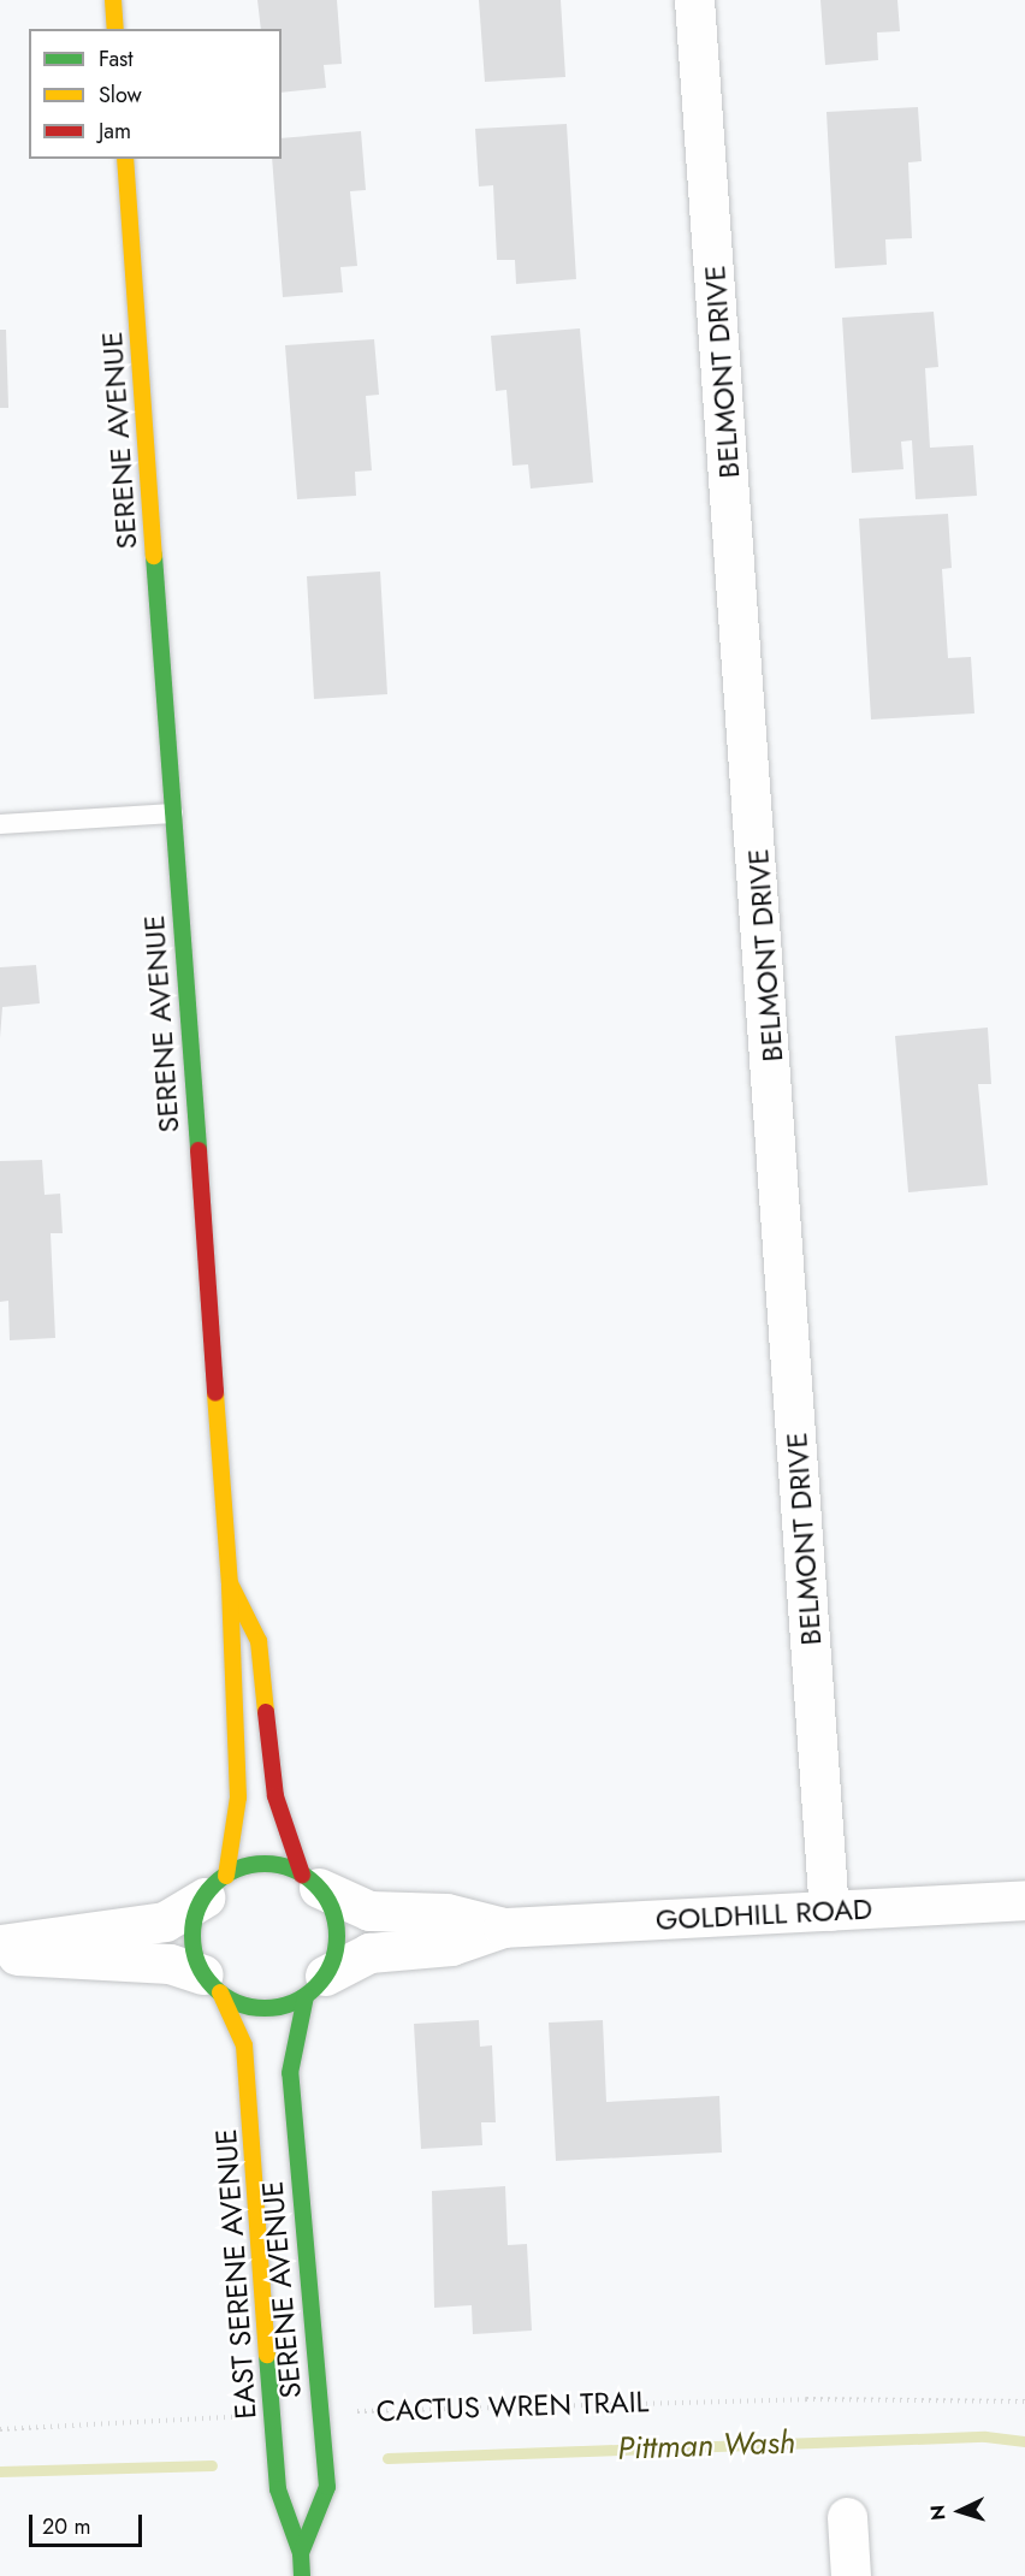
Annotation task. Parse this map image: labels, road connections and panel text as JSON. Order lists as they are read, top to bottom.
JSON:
{
  "streets": {
    "street": [
      "BELMONT DRIVE",
      "SERENE AVENUE",
      "GOLDHILL ROAD",
      "EAST SERENE AVENUE"
    ],
    "path": ["CACTUS WREN TRAIL"]
  },
  "crossings": [
    ["BELMONT DRIVE", "GOLDHILL ROAD"],
    ["SERENE AVENUE", "GOLDHILL ROAD"],
    ["SERENE AVENUE", "EAST SERENE AVENUE"],
    ["SERENE AVENUE", "CACTUS WREN TRAIL"],
    ["GOLDHILL ROAD", "EAST SERENE AVENUE"]
  ],
  "water": ["Pittman Wash"],
  "legend": ["Fast", "Slow", "Jam"],
  "scale_bar": "20 m",
  "north": "left"
}
